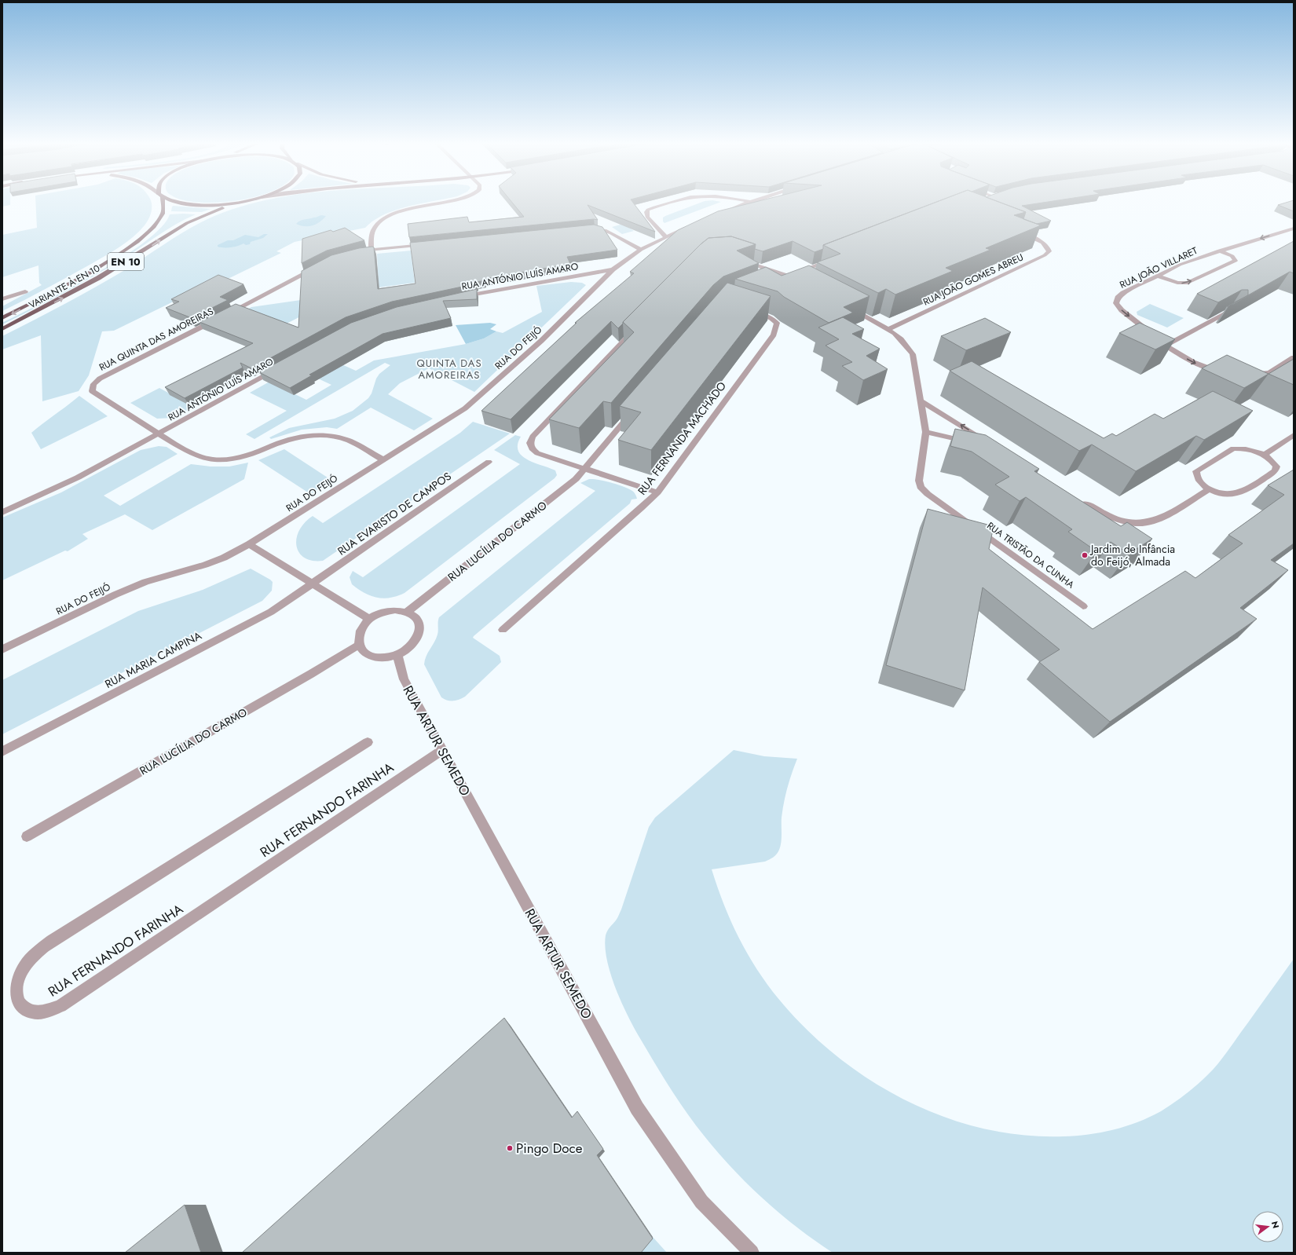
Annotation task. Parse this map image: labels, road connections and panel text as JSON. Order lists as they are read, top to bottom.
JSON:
{
  "streets": {
    "main road": ["EN 10", "VARIANTE À EN 10"],
    "street": [
      "RUA JOÃO VILLARET",
      "RUA ANTÓNIO LUÍS AMARO",
      "RUA JOÃO GOMES ABREU",
      "RUA QUINTA DAS AMOREIRAS",
      "RUA DO FEIJÓ",
      "RUA FERNANDA MACHADO",
      "RUA EVARISTO DE CAMPOS",
      "RUA LUCÍLIA DO CARMO",
      "RUA TRISTÃO DA CUNHA",
      "RUA MARIA CAMPINA",
      "RUA ARTUR SEMEDO",
      "RUA FERNANDO FARINHA"
    ]
  },
  "crossings": [
    ["RUA ANTÓNIO LUÍS AMARO", "RUA QUINTA DAS AMOREIRAS"],
    ["RUA ANTÓNIO LUÍS AMARO", "RUA DO FEIJÓ"],
    ["RUA JOÃO GOMES ABREU", "RUA TRISTÃO DA CUNHA"],
    ["RUA QUINTA DAS AMOREIRAS", "RUA DO FEIJÓ"],
    ["RUA EVARISTO DE CAMPOS", "RUA MARIA CAMPINA"],
    ["RUA LUCÍLIA DO CARMO", "RUA ARTUR SEMEDO"],
    ["RUA ARTUR SEMEDO", "RUA FERNANDO FARINHA"]
  ],
  "districts": ["QUINTA DAS AMOREIRAS"],
  "places": ["Jardim de Infância do Feijó, Almada", "Pingo Doce"],
  "north": "right"
}
